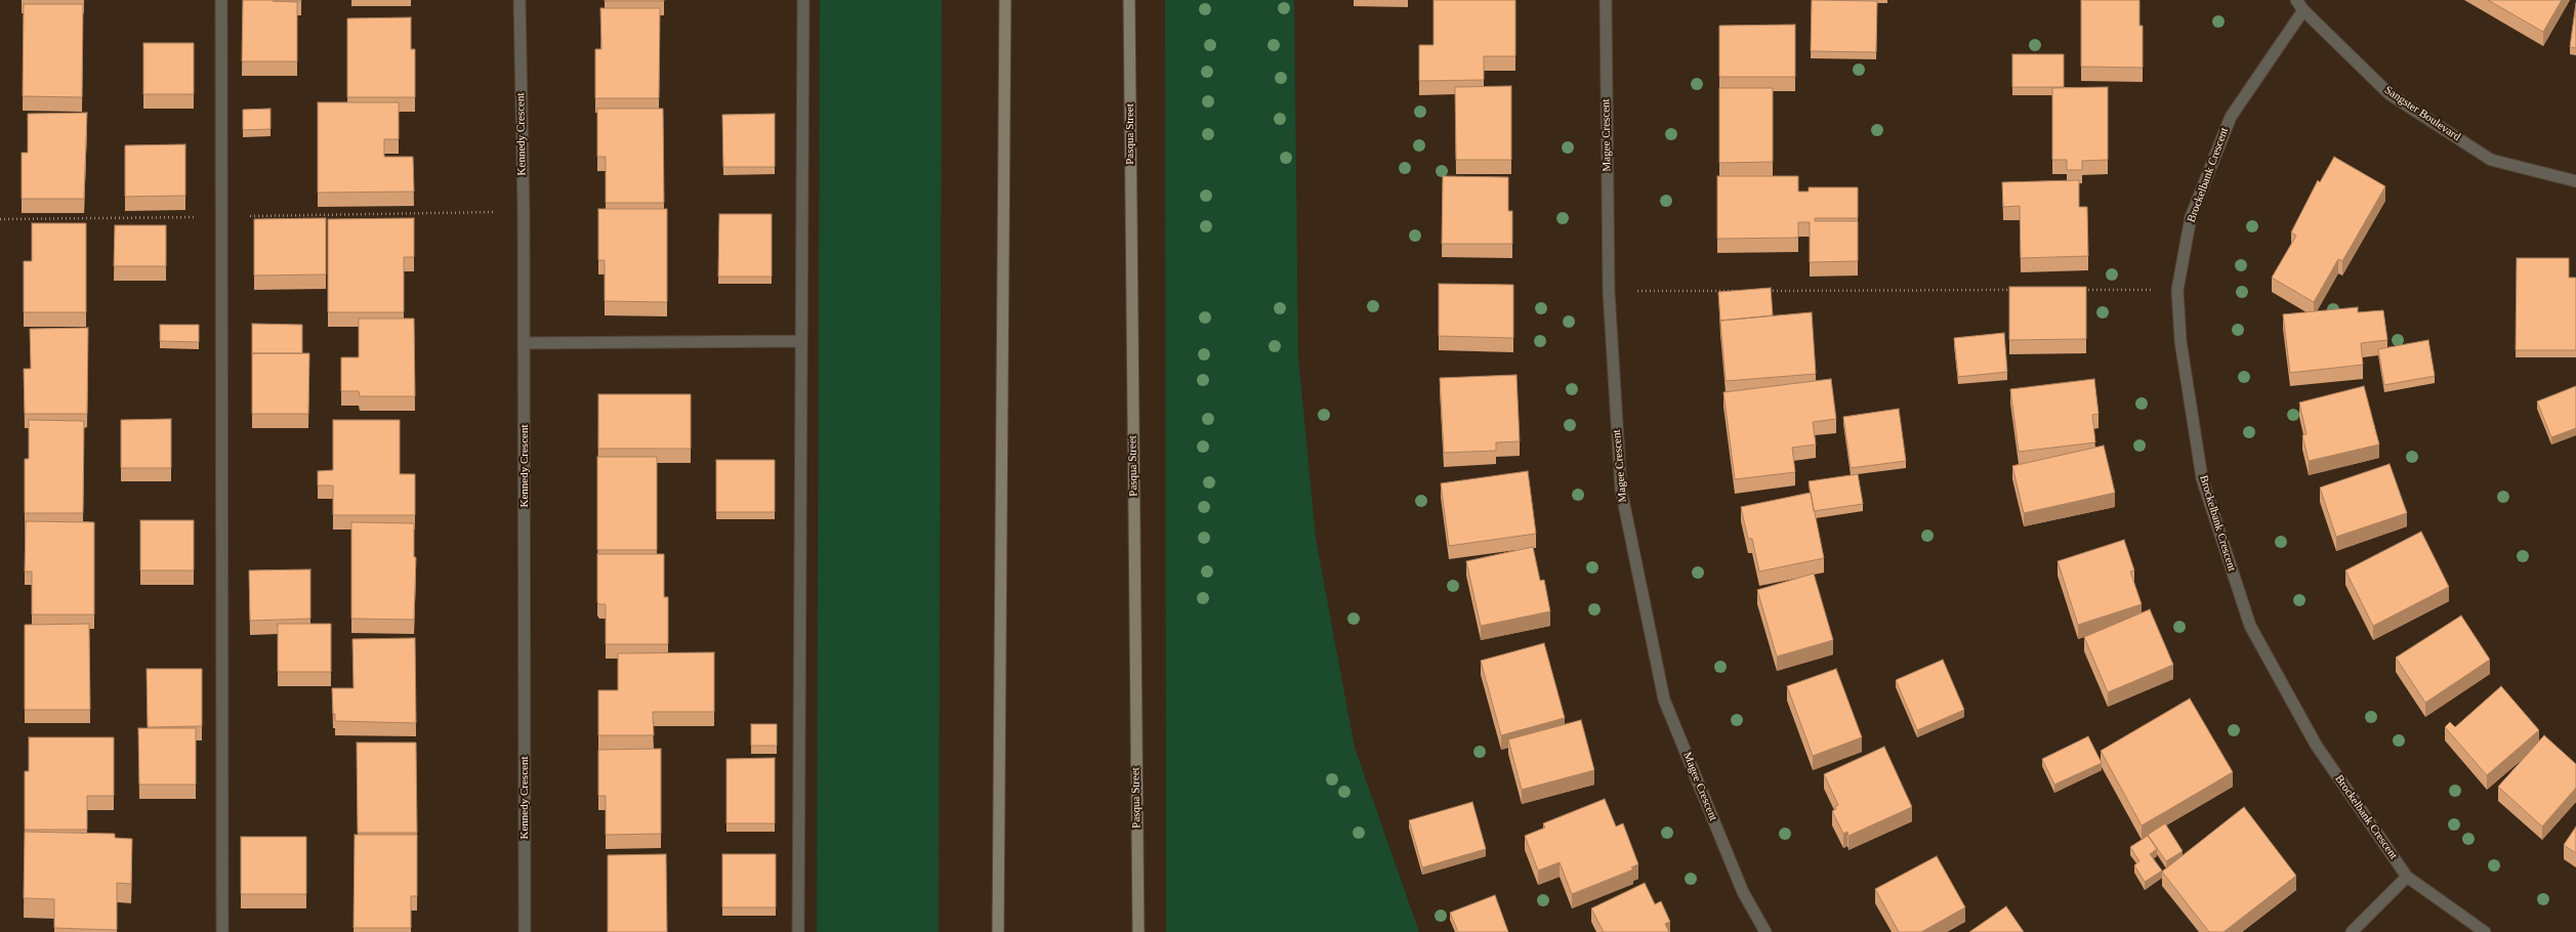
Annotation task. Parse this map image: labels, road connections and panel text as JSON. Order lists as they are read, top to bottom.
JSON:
{
  "streets": {
    "main road": ["Pasqua Street"],
    "street": [
      "Sangster Boulevard",
      "Kennedy Crescent",
      "Magee Crescent",
      "Brockelbank Crescent"
    ]
  },
  "crossings": [
    ["Sangster Boulevard", "Brockelbank Crescent"]
  ]
}
